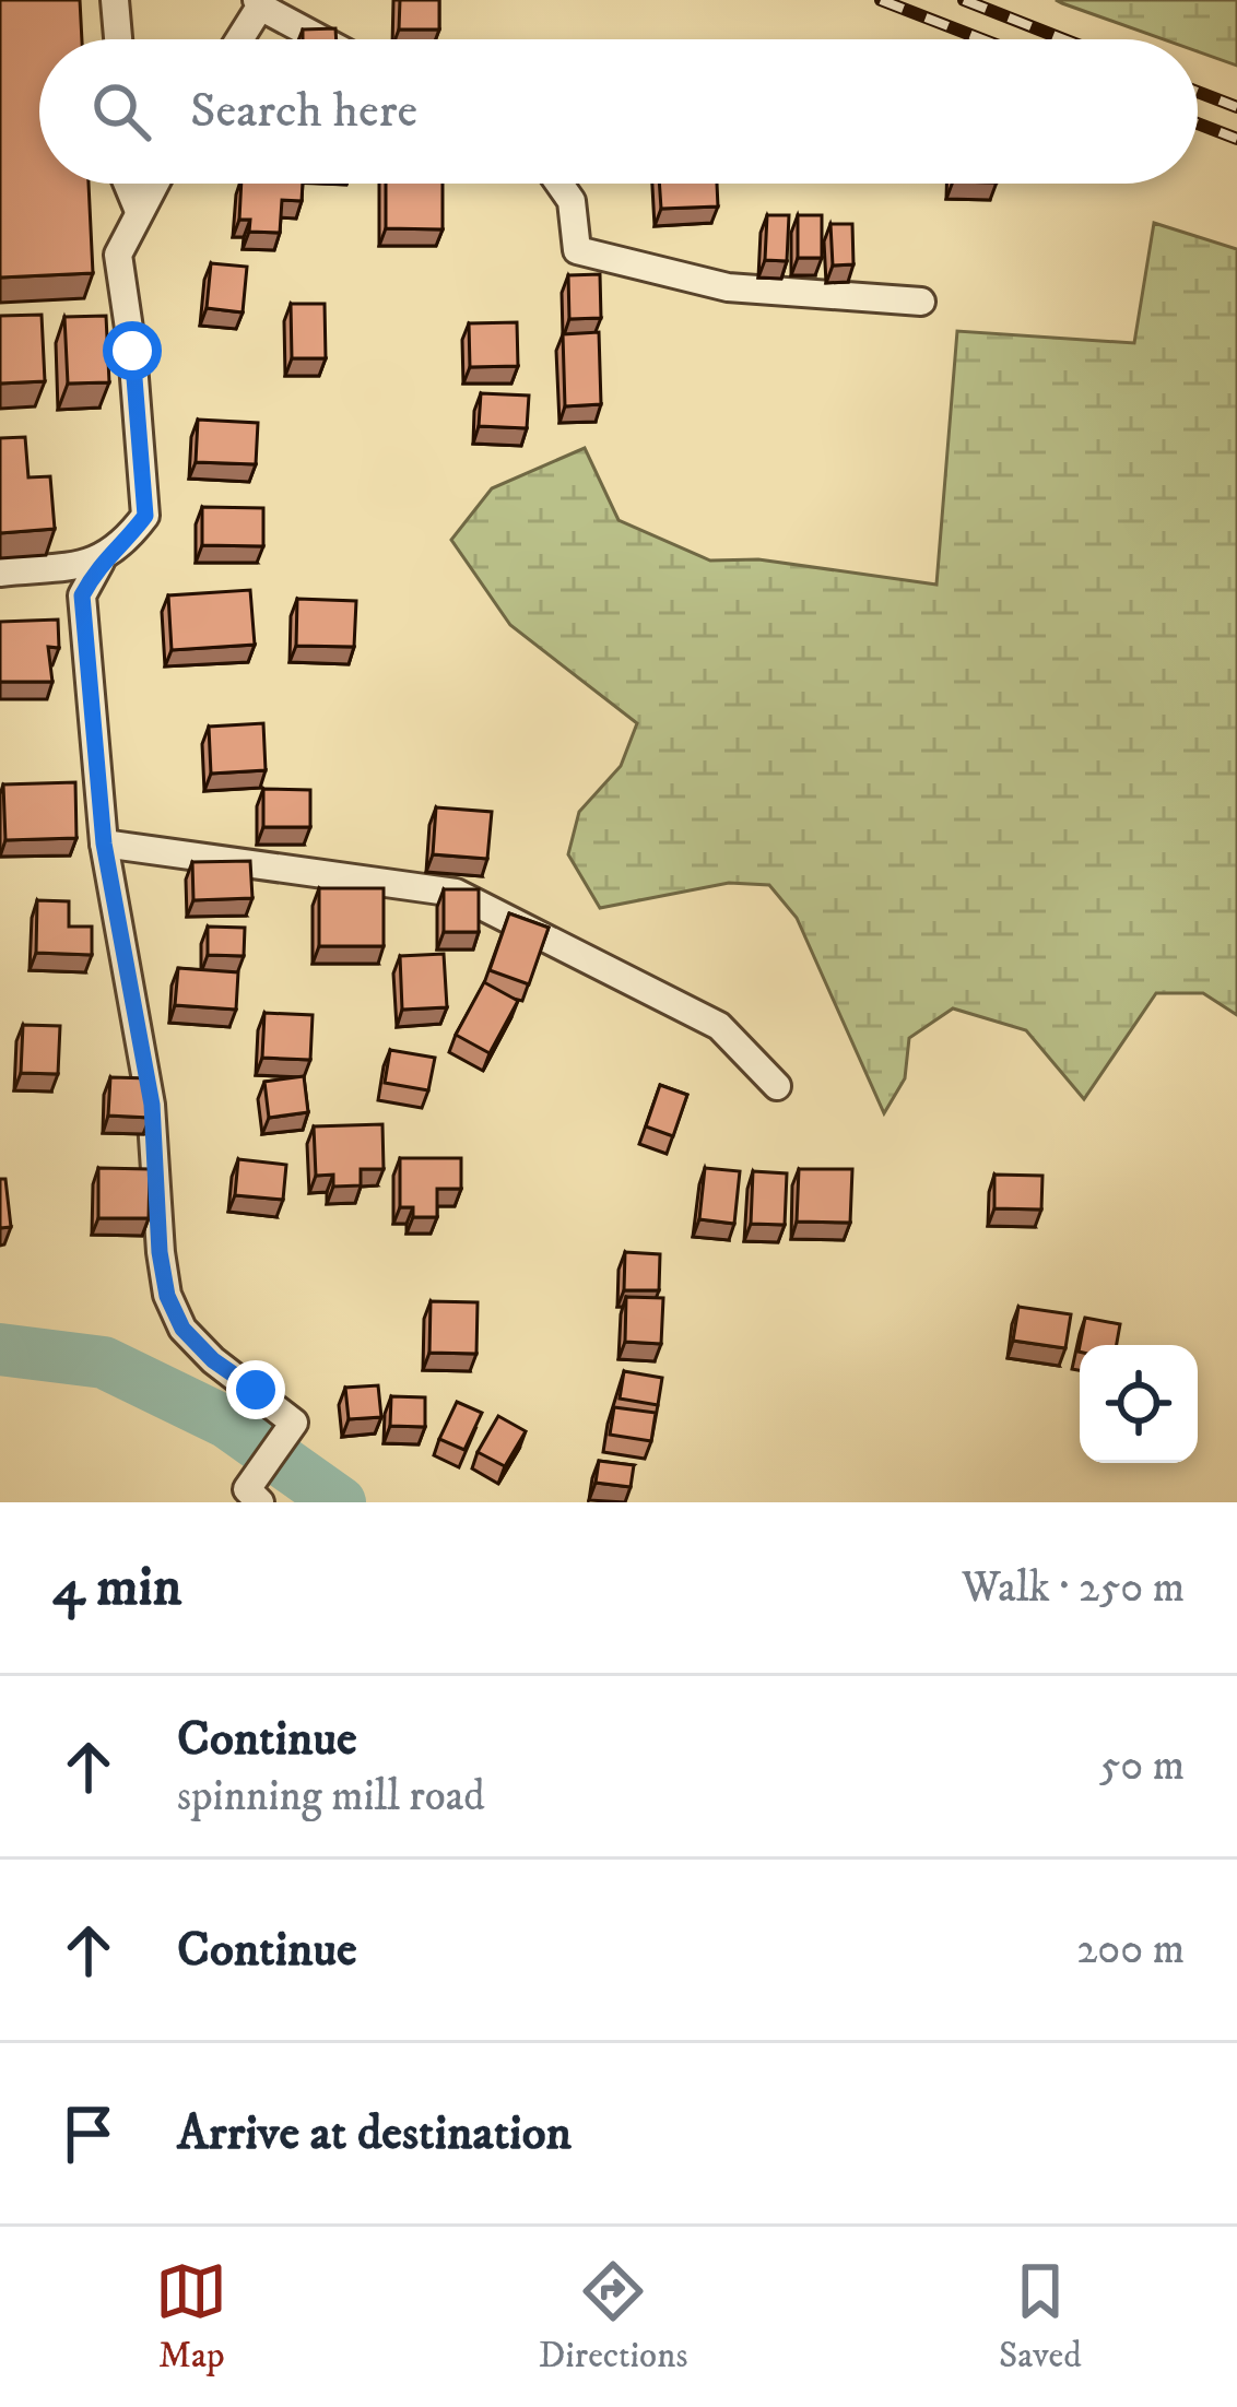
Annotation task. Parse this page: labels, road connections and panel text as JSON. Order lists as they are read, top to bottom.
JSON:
{
  "page": {
    "search": "Search here",
    "heading": ["4 min", "Walk · 250 m"],
    "list": [
      ["Continue", "spinning mill road", "50 m"],
      ["Continue", "200 m"],
      "Arrive at destination"
    ],
    "nav": ["Map", "Directions", "Saved"]
  }
}
